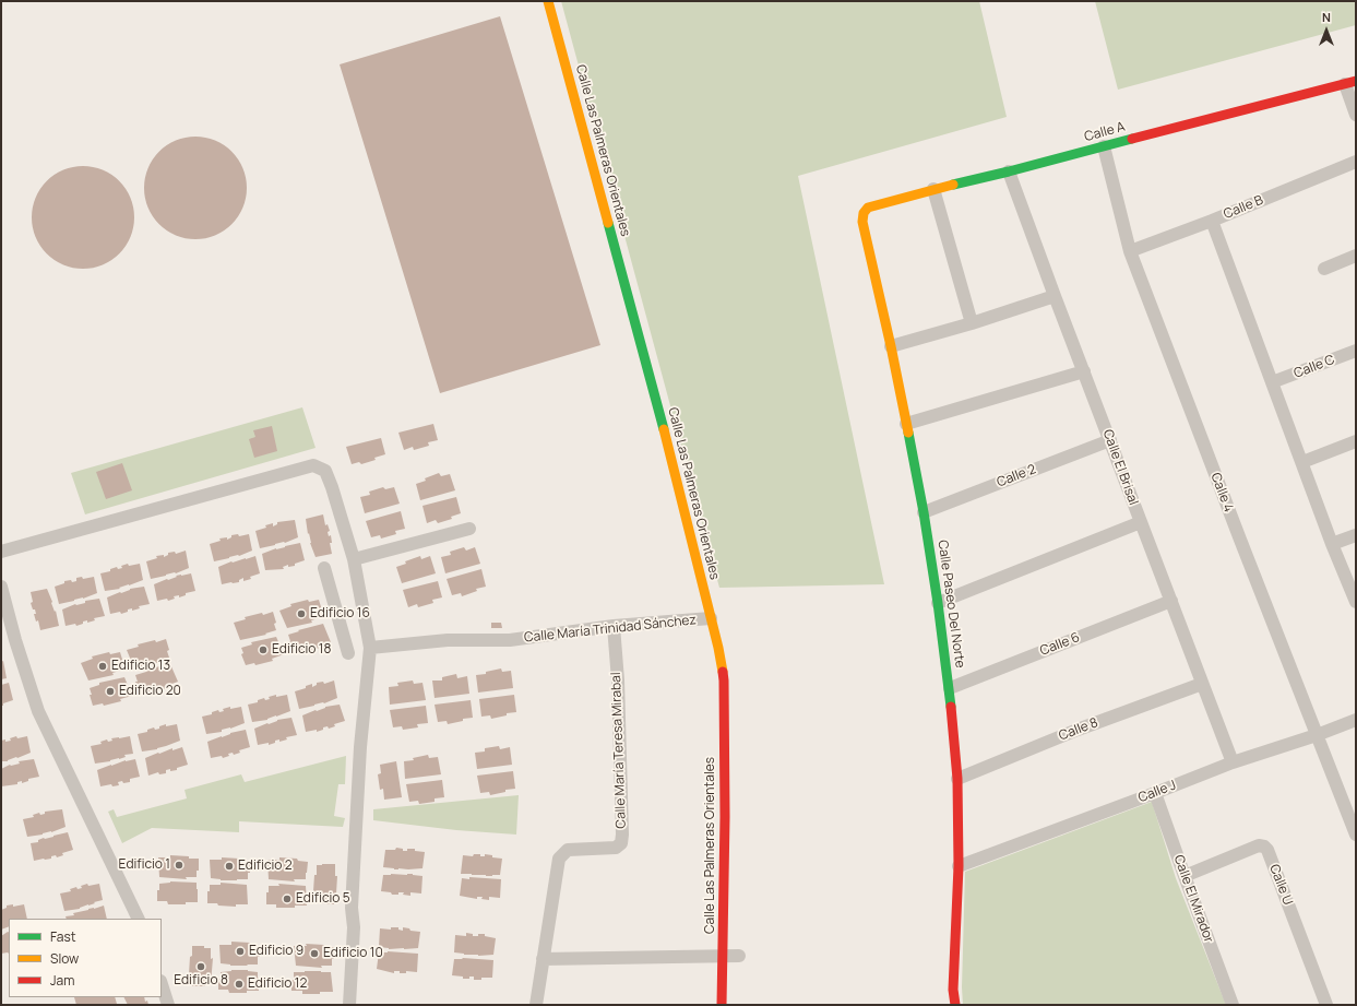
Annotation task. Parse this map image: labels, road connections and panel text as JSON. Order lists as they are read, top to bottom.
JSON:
{
  "streets": {
    "street": [
      "Calle A",
      "Calle Las Palmeras Orientales",
      "Calle B",
      "Calle C",
      "Calle El Brisal",
      "Calle 2",
      "Calle 4",
      "Calle Paseo Del Norte",
      "Calle María Trinidad Sánchez",
      "Calle 6",
      "Calle 8",
      "Calle María Teresa Mirabal",
      "Calle J",
      "Calle U",
      "Calle El Mirador"
    ]
  },
  "crossings": [
    ["Calle A", "Calle El Brisal"],
    ["Calle A", "Calle 4"],
    ["Calle A", "Calle Paseo Del Norte"],
    ["Calle Las Palmeras Orientales", "Calle María Trinidad Sánchez"],
    ["Calle B", "Calle 4"],
    ["Calle El Brisal", "Calle 2"],
    ["Calle El Brisal", "Calle 6"],
    ["Calle El Brisal", "Calle 8"],
    ["Calle El Brisal", "Calle J"],
    ["Calle 2", "Calle Paseo Del Norte"],
    ["Calle 4", "Calle J"],
    ["Calle Paseo Del Norte", "Calle 6"],
    ["Calle Paseo Del Norte", "Calle 8"],
    ["Calle Paseo Del Norte", "Calle J"],
    ["Calle María Trinidad Sánchez", "Calle María Teresa Mirabal"],
    ["Calle J", "Calle El Mirador"],
    ["Calle U", "Calle El Mirador"]
  ],
  "places": [
    "Edificio 16",
    "Edificio 18",
    "Edificio 13",
    "Edificio 20",
    "Edificio 1",
    "Edificio 2",
    "Edificio 5",
    "Edificio 9",
    "Edificio 10",
    "Edificio 8",
    "Edificio 12"
  ],
  "legend": ["Fast", "Slow", "Jam"],
  "north": "top"
}
